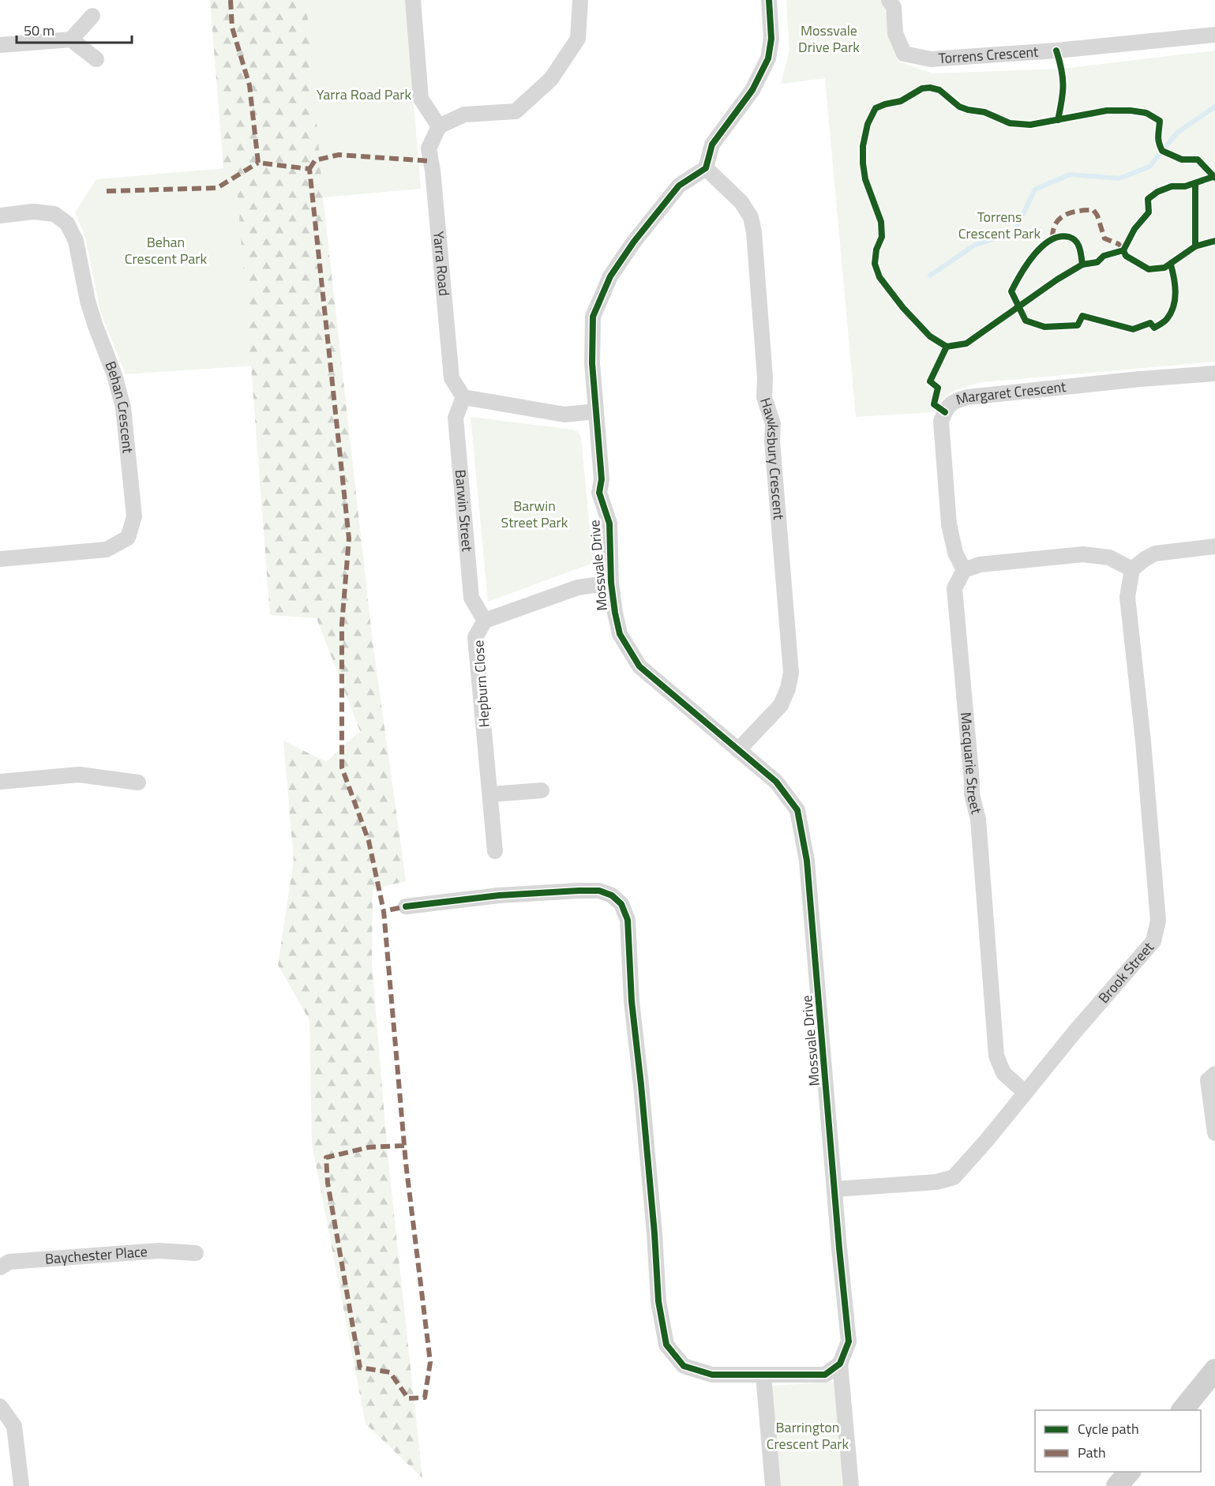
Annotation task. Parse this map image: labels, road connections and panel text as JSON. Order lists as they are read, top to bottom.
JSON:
{
  "streets": {
    "street": [
      "Torrens Crescent",
      "Yarra Road",
      "Margaret Crescent",
      "Behan Crescent",
      "Hawksbury Crescent",
      "Barwin Street",
      "Mossvale Drive",
      "Hepburn Close",
      "Macquarie Street",
      "Brook Street",
      "Baychester Place"
    ]
  },
  "crossings": [
    ["Yarra Road", "Barwin Street"],
    ["Margaret Crescent", "Macquarie Street"],
    ["Hawksbury Crescent", "Mossvale Drive"],
    ["Barwin Street", "Hepburn Close"],
    ["Mossvale Drive", "Hepburn Close"],
    ["Mossvale Drive", "Brook Street"],
    ["Macquarie Street", "Brook Street"]
  ],
  "parks": [
    "Mossvale Drive Park",
    "Yarra Road Park",
    "Torrens Crescent Park",
    "Behan Crescent Park",
    "Barwin Street Park",
    "Barrington Crescent Park"
  ],
  "legend": ["Cycle path", "Path"],
  "scale_bar": "50 m"
}
